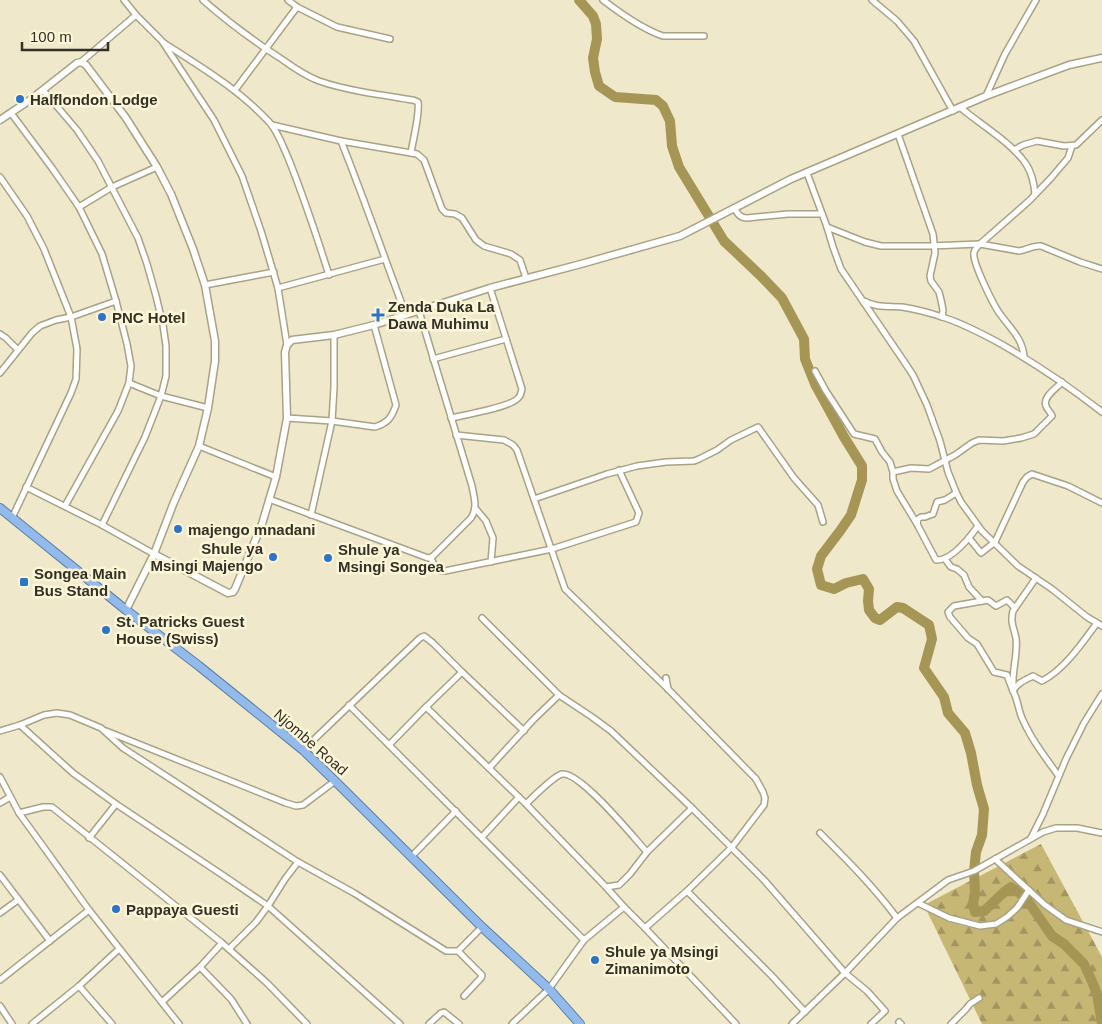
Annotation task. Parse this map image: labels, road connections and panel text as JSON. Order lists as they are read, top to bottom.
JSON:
{
  "streets": {
    "highway": ["Njombe Road"]
  },
  "places": {
    "other": [
      "Halflondon Lodge",
      "PNC Hotel",
      "majengo mnadani",
      "Shule ya Msingi Majengo",
      "Shule ya Msingi Songea",
      "St. Patricks Guest House (Swiss)",
      "Pappaya Guesti",
      "Shule ya Msingi Zimanimoto"
    ],
    "health": ["Zenda Duka La Dawa Muhimu"],
    "transit": ["Songea Main Bus Stand"]
  },
  "scale_bar": "100 m"
}
